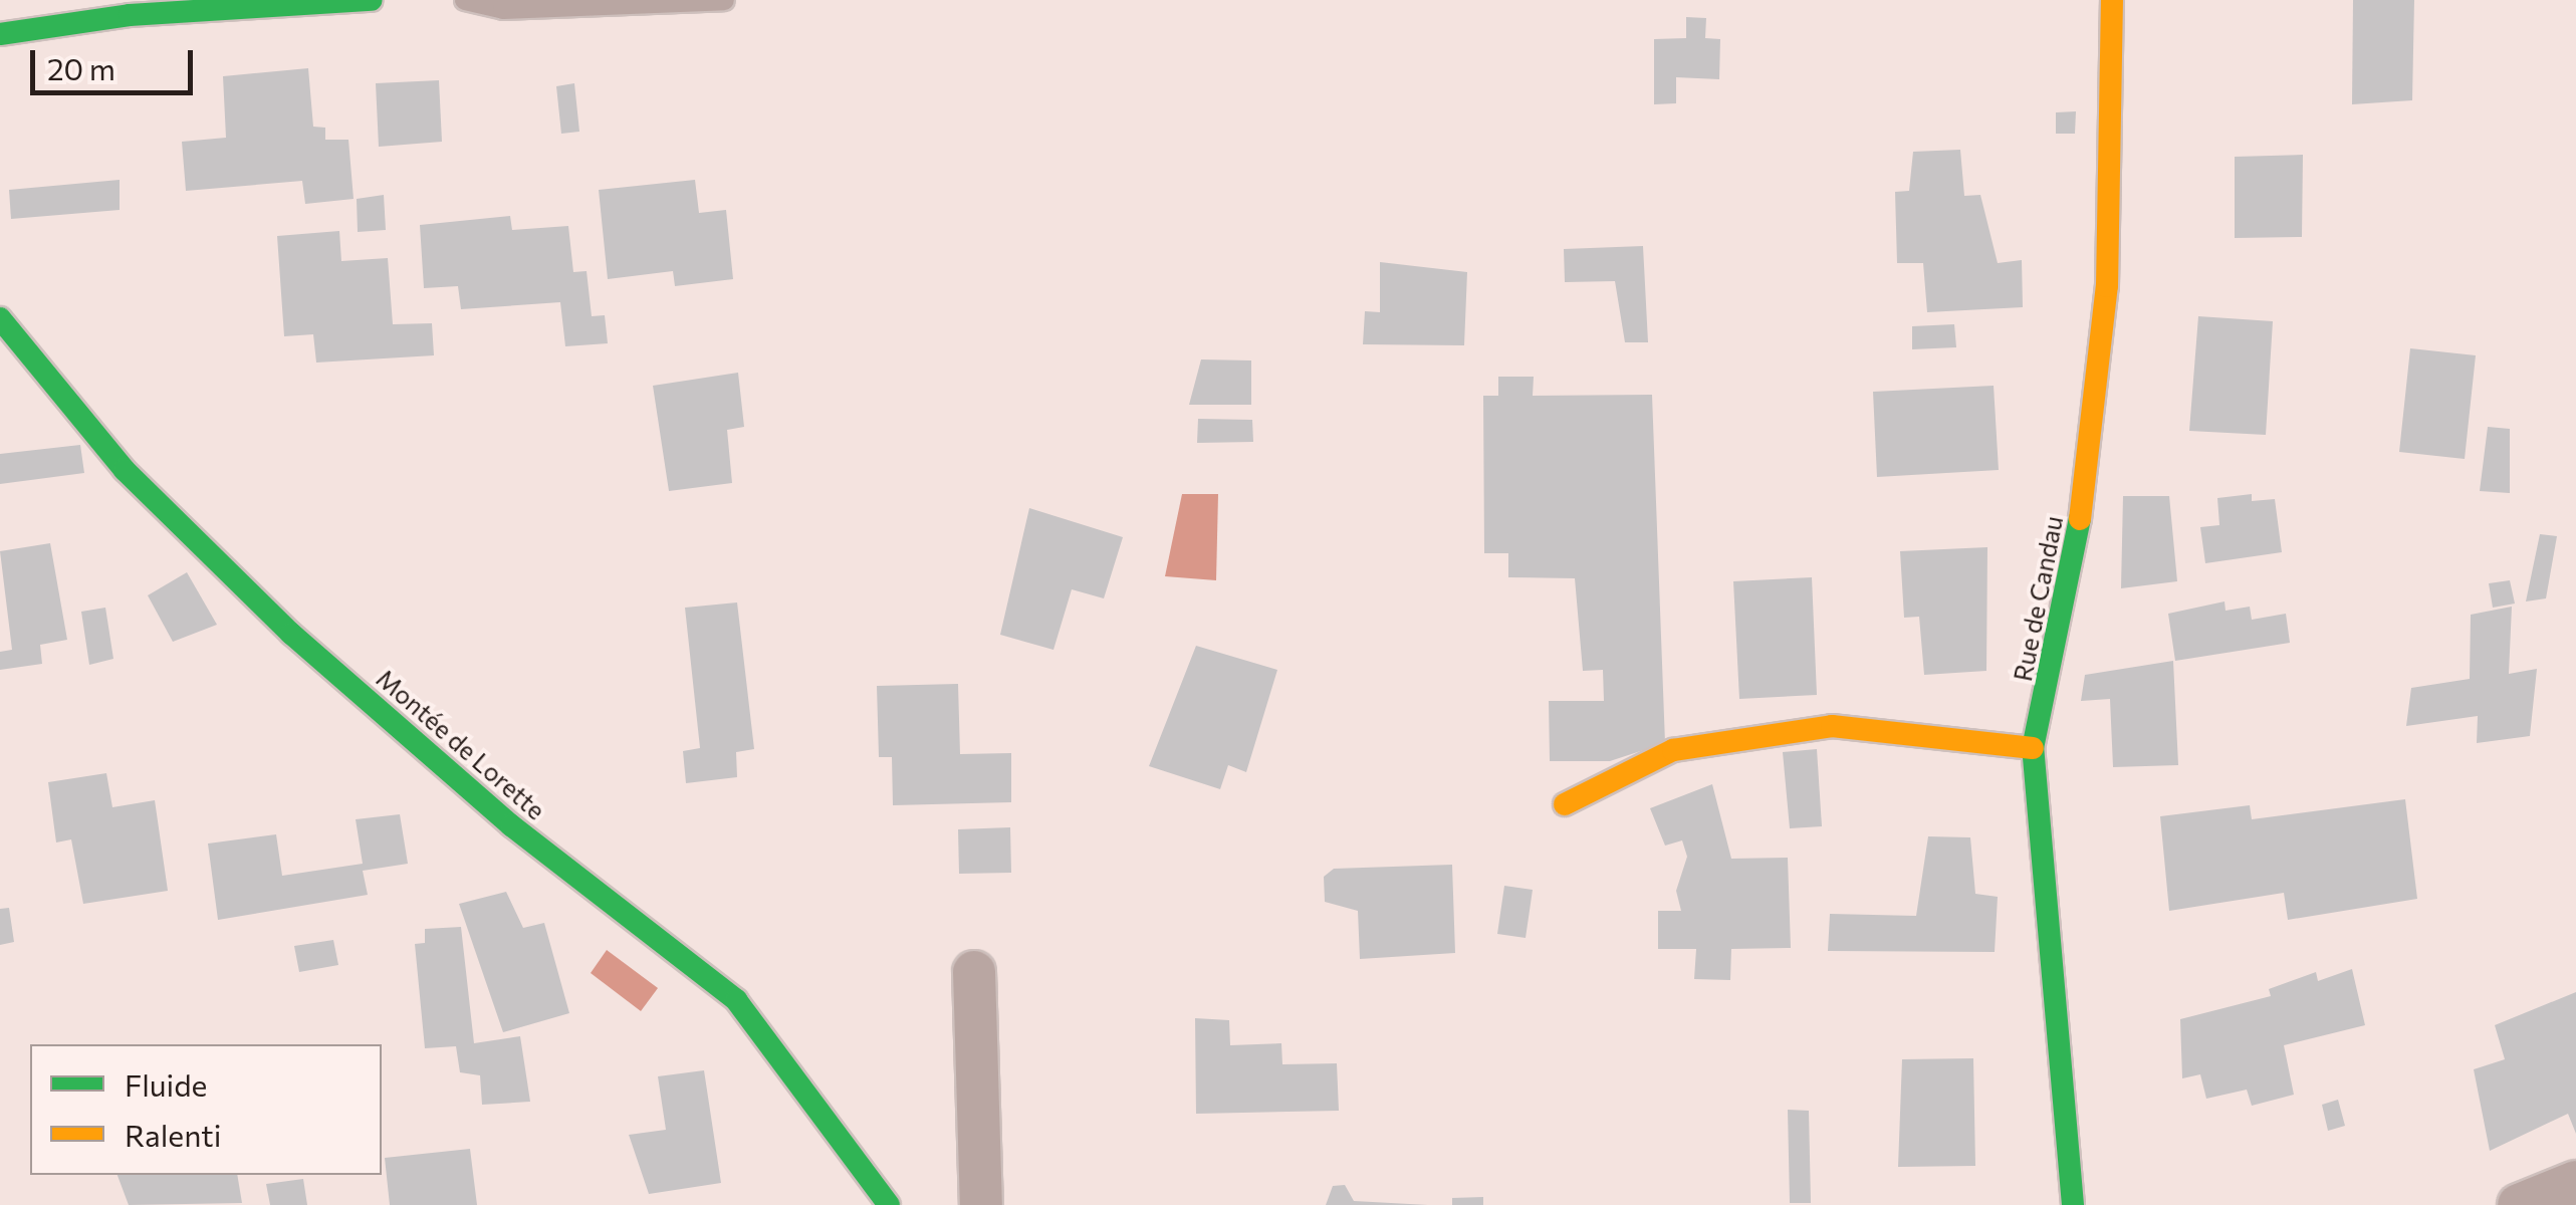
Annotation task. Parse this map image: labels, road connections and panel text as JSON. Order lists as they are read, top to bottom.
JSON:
{
  "streets": {
    "street": ["Rue de Candau", "Montée de Lorette"]
  },
  "legend": ["Fluide", "Ralenti"],
  "scale_bar": "20 m"
}
